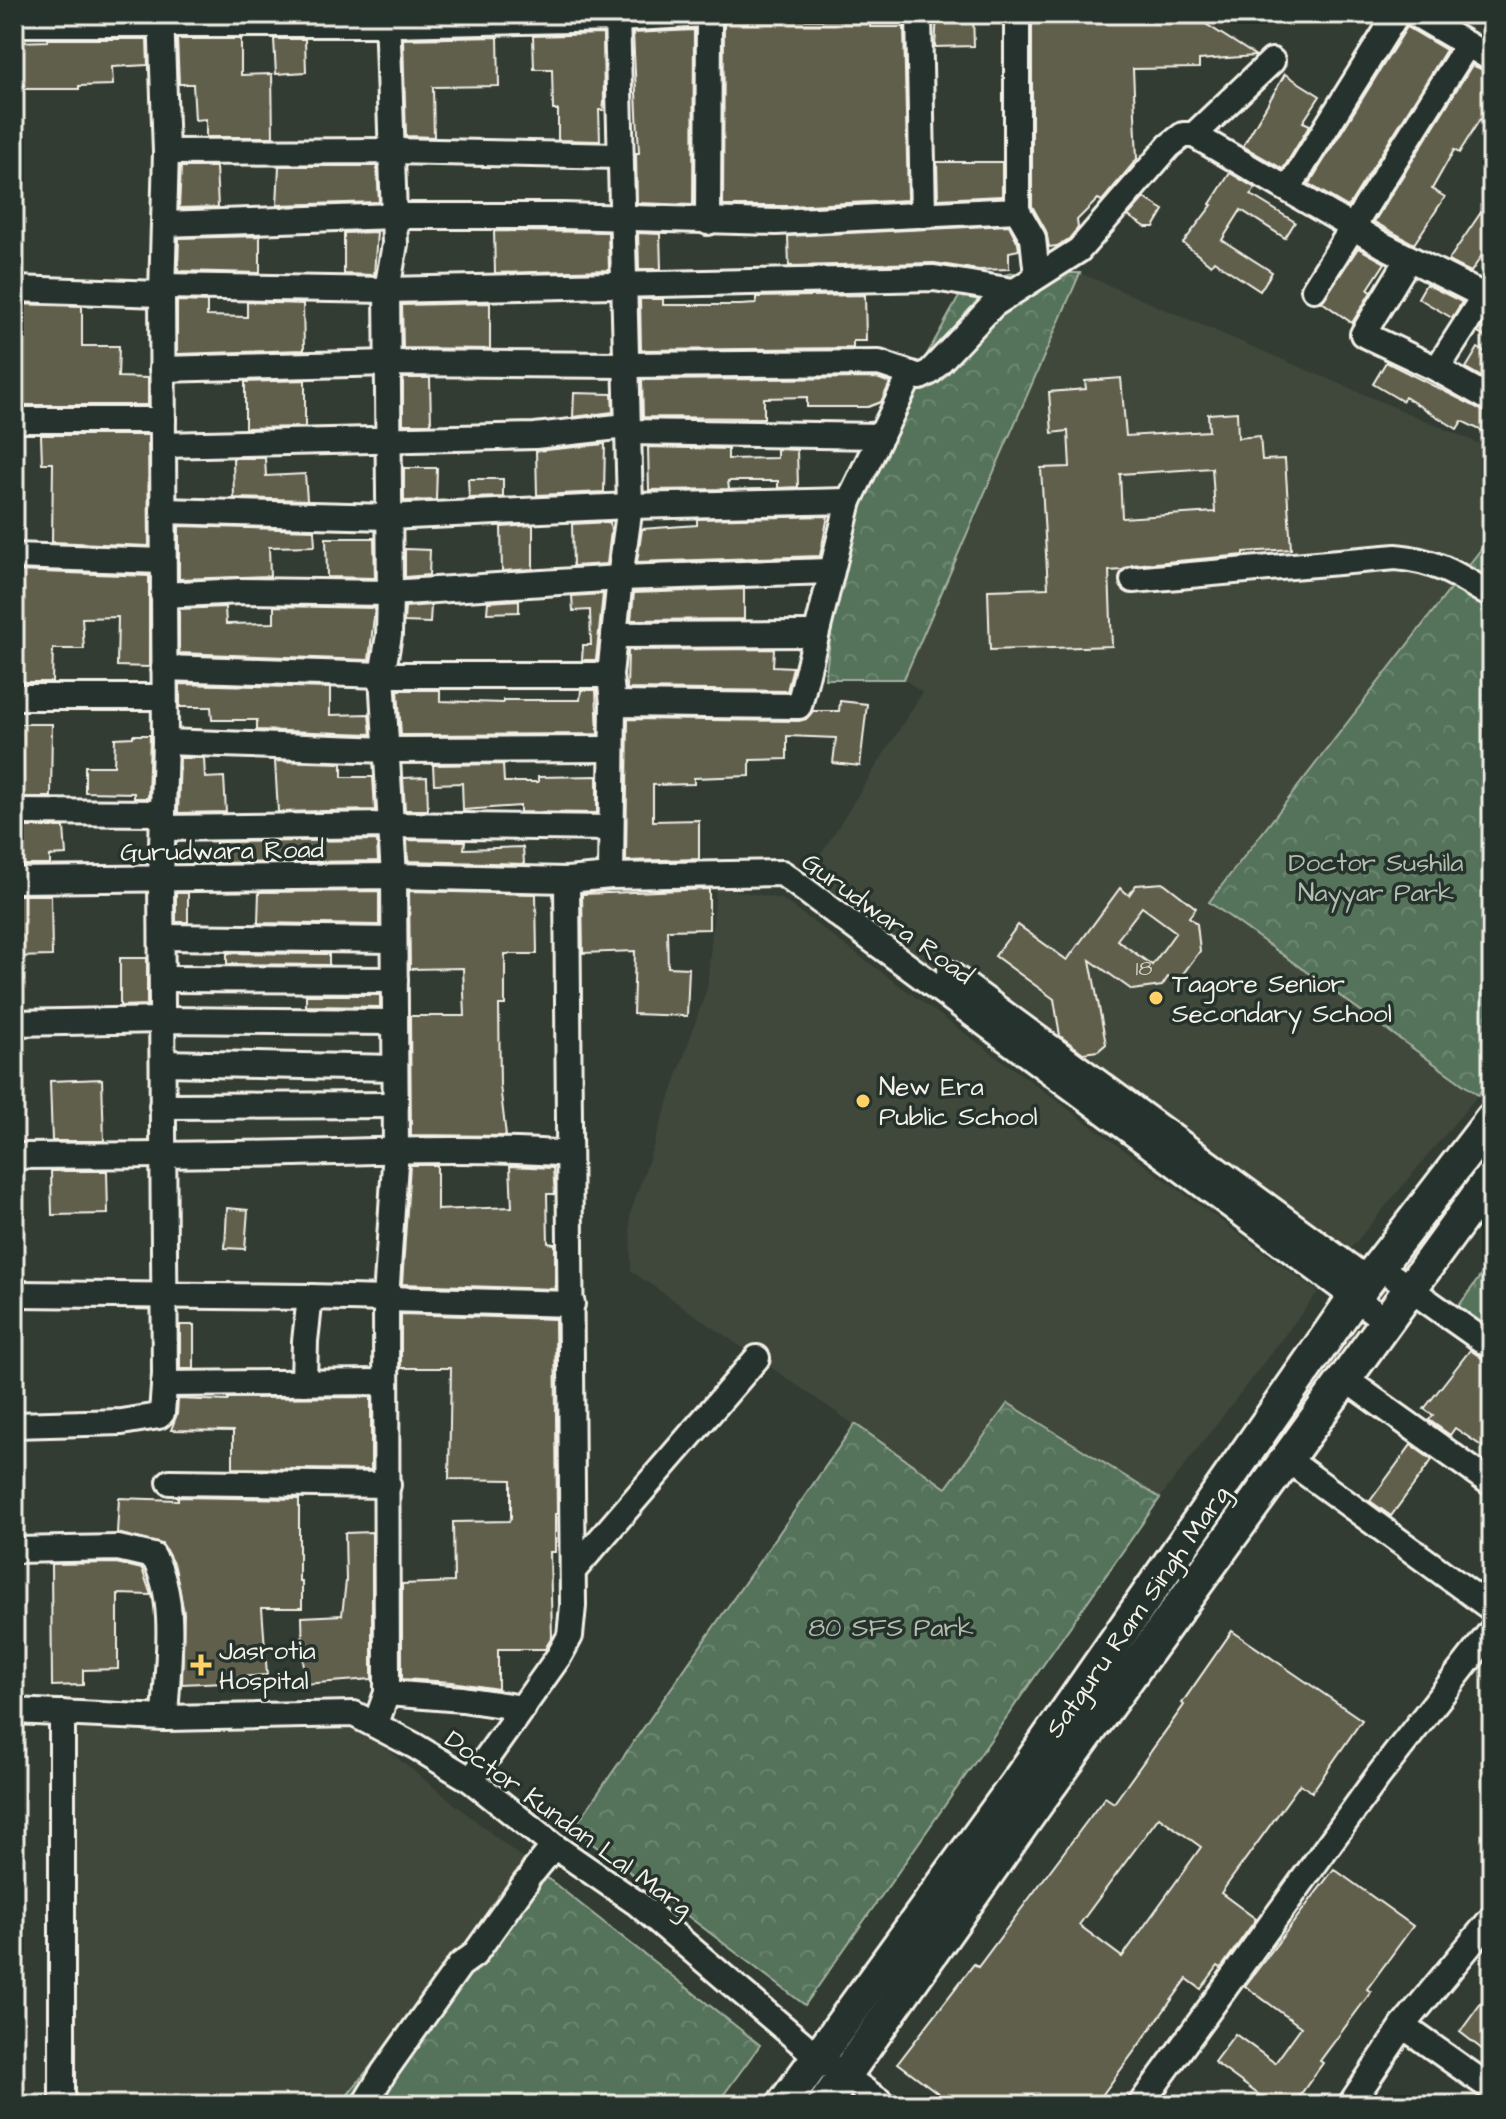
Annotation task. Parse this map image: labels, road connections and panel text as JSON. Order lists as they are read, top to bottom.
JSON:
{
  "streets": {
    "main road": ["Satguru Ram Singh Marg"],
    "street": ["Gurudwara Road", "Doctor Kundan Lal Marg"]
  },
  "crossings": [
    ["Gurudwara Road", "Satguru Ram Singh Marg"],
    ["Satguru Ram Singh Marg", "Doctor Kundan Lal Marg"]
  ],
  "parks": ["Doctor Sushila Nayyar Park", "80 SFS Park"],
  "places": {
    "other": ["Tagore Senior Secondary School", "New Era Public School"],
    "health": ["Jasrotia Hospital"]
  },
  "house_numbers": ["18"]
}
